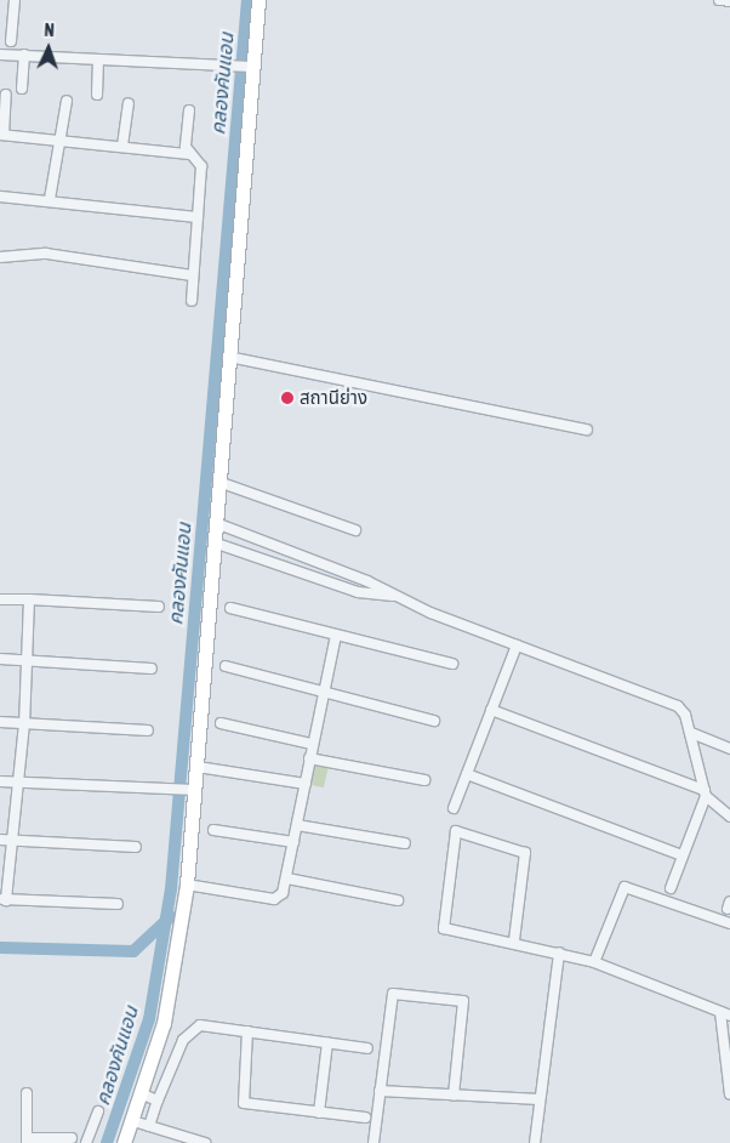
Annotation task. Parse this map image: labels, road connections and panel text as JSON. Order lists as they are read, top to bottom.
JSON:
{
  "water": ["คลองคันแอน"],
  "places": ["สถานีย่าง"],
  "north": "top"
}
